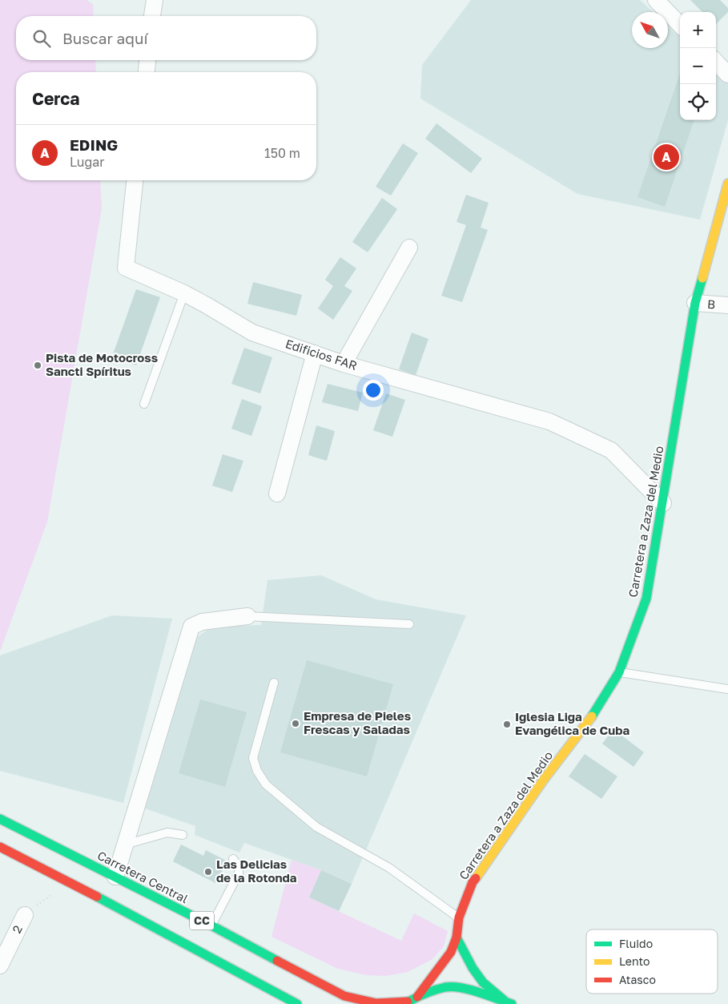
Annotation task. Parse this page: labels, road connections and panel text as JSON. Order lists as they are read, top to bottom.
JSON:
{
  "streets": {
    "main road": ["Carretera a Zaza del Medio", "Carretera Central", "CC"],
    "street": ["B", "Edificios FAR", "2"]
  },
  "crossings": [
    ["B", "Carretera a Zaza del Medio"],
    ["Edificios FAR", "Carretera a Zaza del Medio"],
    ["Carretera a Zaza del Medio", "CC"],
    ["Carretera Central", "CC"]
  ],
  "places": [
    "Pista de Motocross Sancti Spíritus",
    "Empresa de Pieles Frescas y Saladas",
    "Iglesia Liga Evangélica de Cuba",
    "Las Delicias de la Rotonda"
  ],
  "legend": ["Fluido", "Lento", "Atasco"],
  "north": "top left",
  "page": {
    "map_buttons": ["+", "−"],
    "search": "Buscar aquí",
    "heading": "Cerca",
    "list": [
      {
        "mark": "A",
        "name": "EDING",
        "note": "Lugar",
        "value": "150 m"
      }
    ],
    "pins": "A"
  }
}
